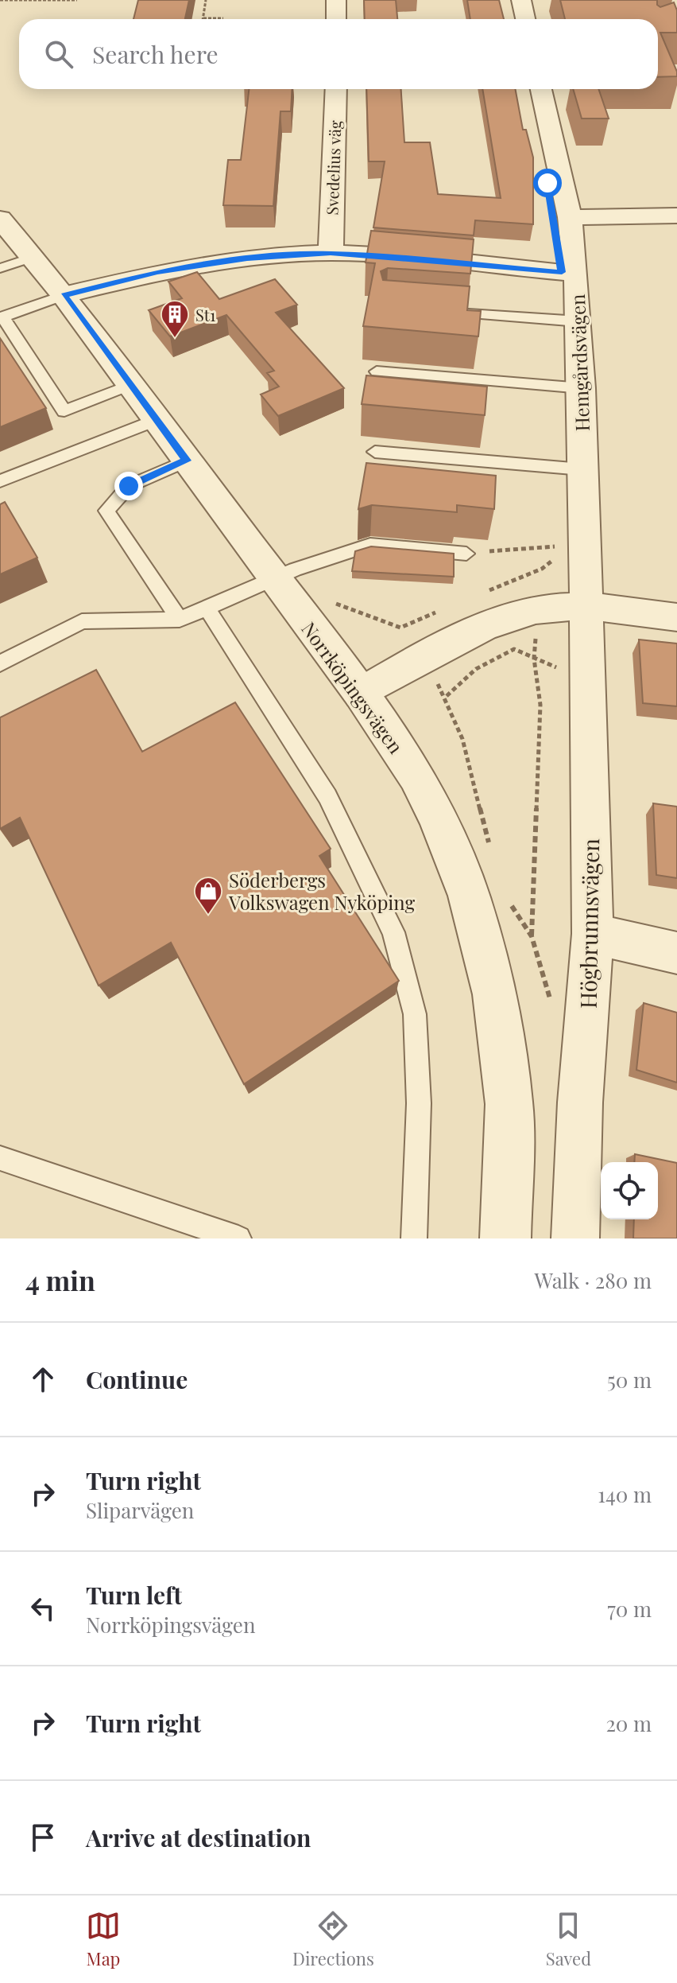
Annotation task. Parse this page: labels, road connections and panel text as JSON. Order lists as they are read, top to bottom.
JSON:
{
  "streets": {
    "street": [
      "Svedelius väg",
      "Hemgårdsvägen",
      "Norrköpingsvägen",
      "Högbrunnsvägen"
    ]
  },
  "crossings": [
    ["Hemgårdsvägen", "Högbrunnsvägen"]
  ],
  "places": {
    "building": ["St1"],
    "shop": ["Söderbergs Volkswagen Nyköping"]
  },
  "page": {
    "search": "Search here",
    "heading": ["4 min", "Walk · 280 m"],
    "list": [
      ["Continue", "50 m"],
      ["Turn right", "Sliparvägen", "140 m"],
      ["Turn left", "Norrköpingsvägen", "70 m"],
      ["Turn right", "20 m"],
      "Arrive at destination"
    ],
    "nav": ["Map", "Directions", "Saved"]
  }
}
